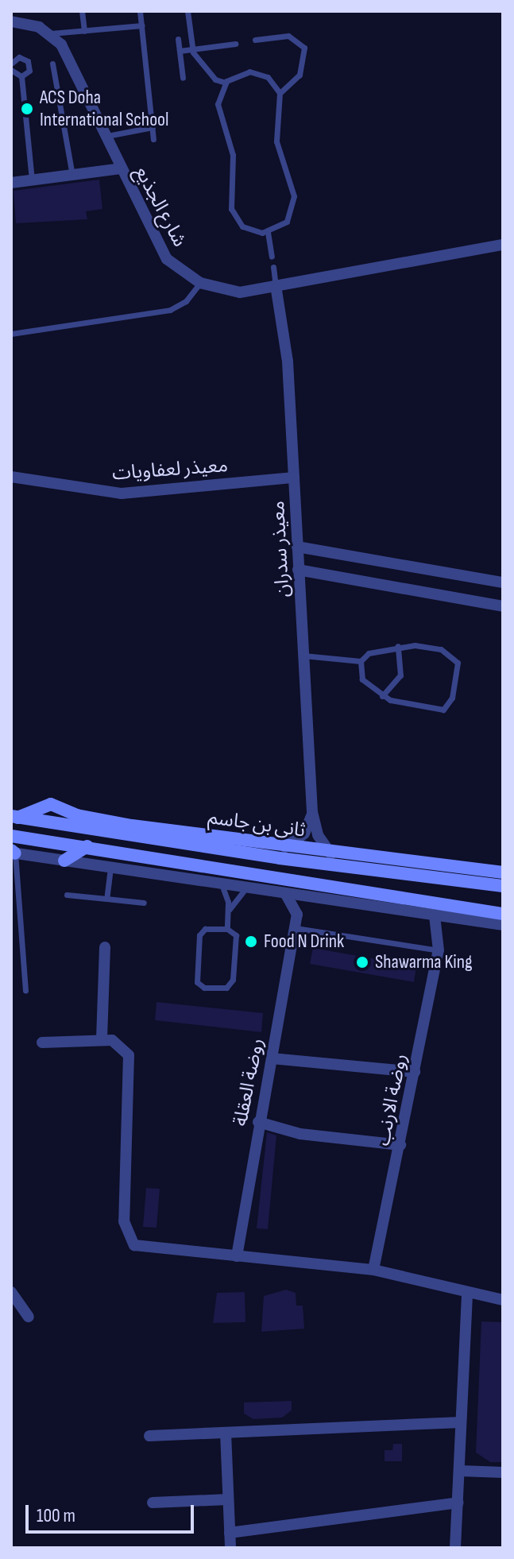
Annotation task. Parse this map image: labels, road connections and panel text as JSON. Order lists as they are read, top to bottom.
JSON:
{
  "streets": {
    "main road": ["ثانى بن جاسم"],
    "street": [
      "شارع الجذيع",
      "معيذر لعفاويات",
      "معيذر سدران",
      "روضة العقلة",
      "روضة الارنب"
    ]
  },
  "crossings": [
    ["شارع الجذيع", "معيذر سدران"],
    ["معيذر لعفاويات", "معيذر سدران"],
    ["معيذر سدران", "ثانى بن جاسم"]
  ],
  "places": ["ACS Doha International School", "Food N Drink", "Shawarma King"],
  "scale_bar": "100 m"
}
